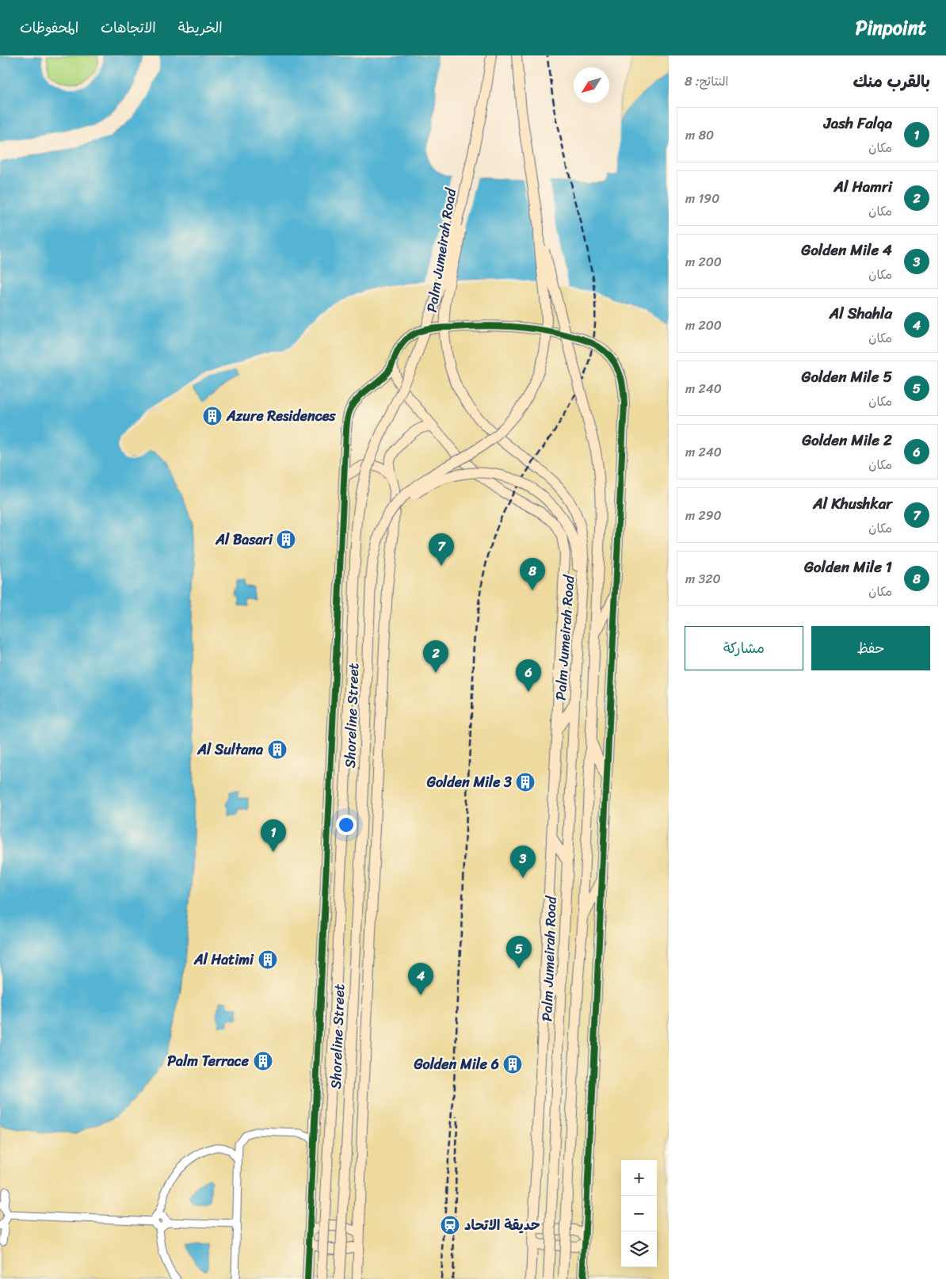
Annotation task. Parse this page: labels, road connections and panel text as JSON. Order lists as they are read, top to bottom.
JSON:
{
  "streets": {
    "main road": ["Palm Jumeirah Road", "Shoreline Street"]
  },
  "crossings": [
    ["Palm Jumeirah Road", "Shoreline Street"]
  ],
  "places": {
    "building": [
      "Azure Residences",
      "Al Basari",
      "Al Sultana",
      "Golden Mile 3",
      "Al Hatimi",
      "Palm Terrace",
      "Golden Mile 6"
    ],
    "station": ["حديقة الاتحاد"]
  },
  "north": "bottom left",
  "page": {
    "header": "Pinpoint",
    "nav": ["الخريطة", "الاتجاهات", "المحفوظات"],
    "heading": ["بالقرب منك", "النتائج: 8"],
    "list": [
      {
        "mark": "1",
        "name": "Jash Falqa",
        "note": "مكان",
        "value": "80 m"
      },
      {
        "mark": "2",
        "name": "Al Hamri",
        "note": "مكان",
        "value": "190 m"
      },
      {
        "mark": "3",
        "name": "Golden Mile 4",
        "note": "مكان",
        "value": "200 m"
      },
      {
        "mark": "4",
        "name": "Al Shahla",
        "note": "مكان",
        "value": "200 m"
      },
      {
        "mark": "5",
        "name": "Golden Mile 5",
        "note": "مكان",
        "value": "240 m"
      },
      {
        "mark": "6",
        "name": "Golden Mile 2",
        "note": "مكان",
        "value": "240 m"
      },
      {
        "mark": "7",
        "name": "Al Khushkar",
        "note": "مكان",
        "value": "290 m"
      },
      {
        "mark": "8",
        "name": "Golden Mile 1",
        "note": "مكان",
        "value": "320 m"
      }
    ],
    "pins": [
      "7",
      "8",
      "2",
      "6",
      "1",
      "3",
      "5",
      "4"
    ],
    "buttons": ["حفظ", "مشاركة"],
    "map_buttons": ["+", "−"]
  }
}
